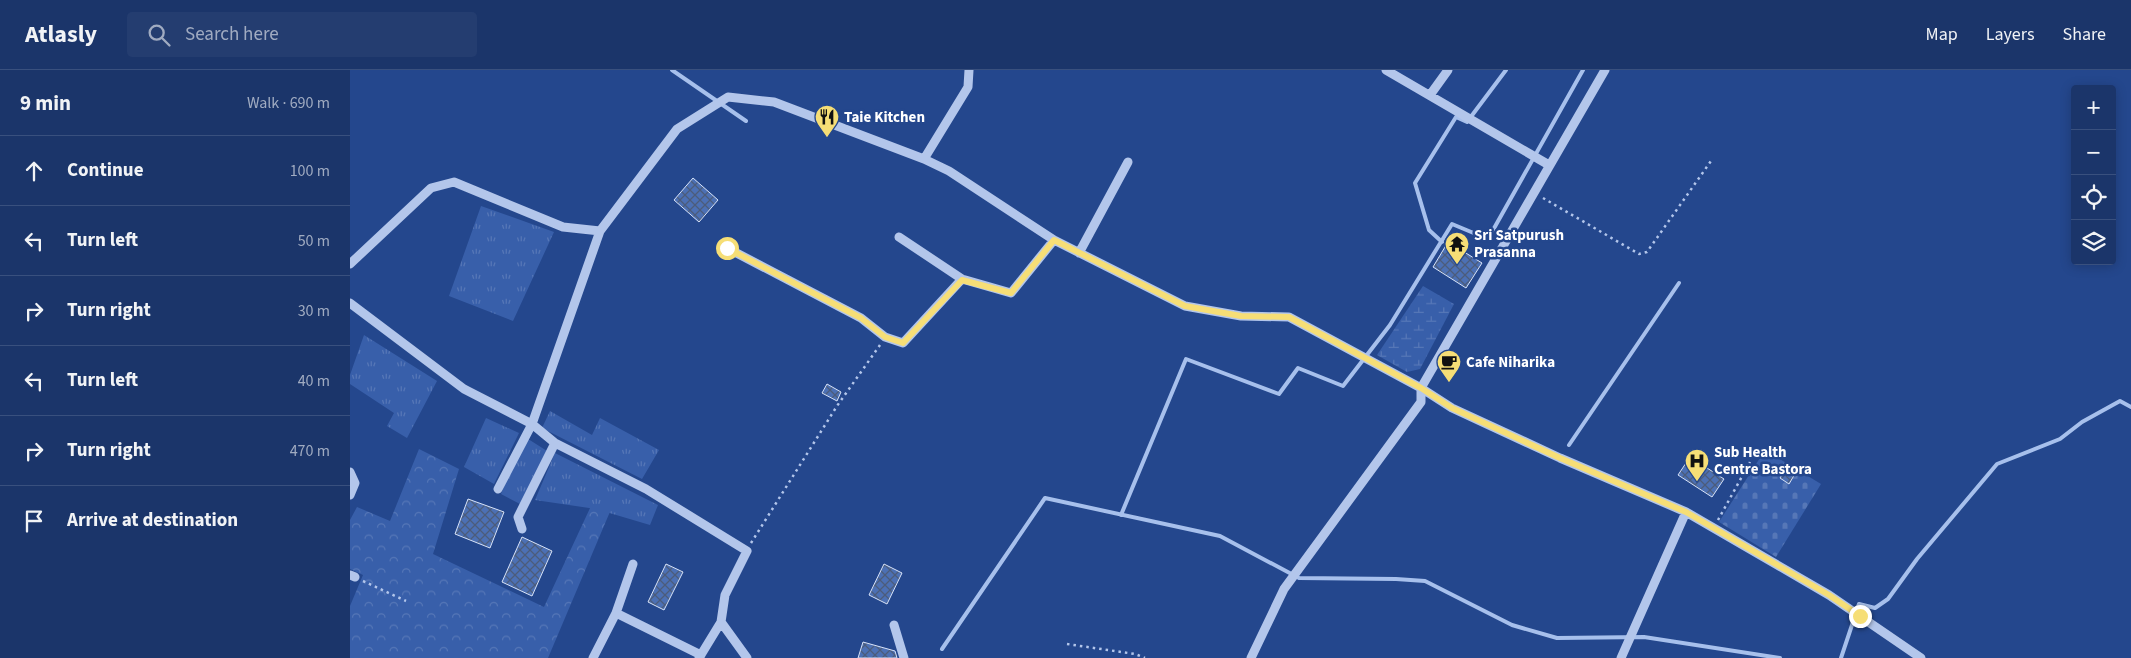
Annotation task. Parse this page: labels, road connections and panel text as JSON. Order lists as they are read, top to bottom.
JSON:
{
  "places": {
    "restaurant": ["Taie Kitchen"],
    "temple": ["Sri Satpurush Prasanna"],
    "cafe": ["Cafe Niharika"],
    "hospital": ["Sub Health Centre Bastora"]
  },
  "page": {
    "header": "Atlasly",
    "search": "Search here",
    "nav": ["Map", "Layers", "Share"],
    "heading": ["9 min", "Walk · 690 m"],
    "map_buttons": ["+", "−"],
    "list": [
      ["Continue", "100 m"],
      ["Turn left", "50 m"],
      ["Turn right", "30 m"],
      ["Turn left", "40 m"],
      ["Turn right", "470 m"],
      "Arrive at destination"
    ]
  }
}
